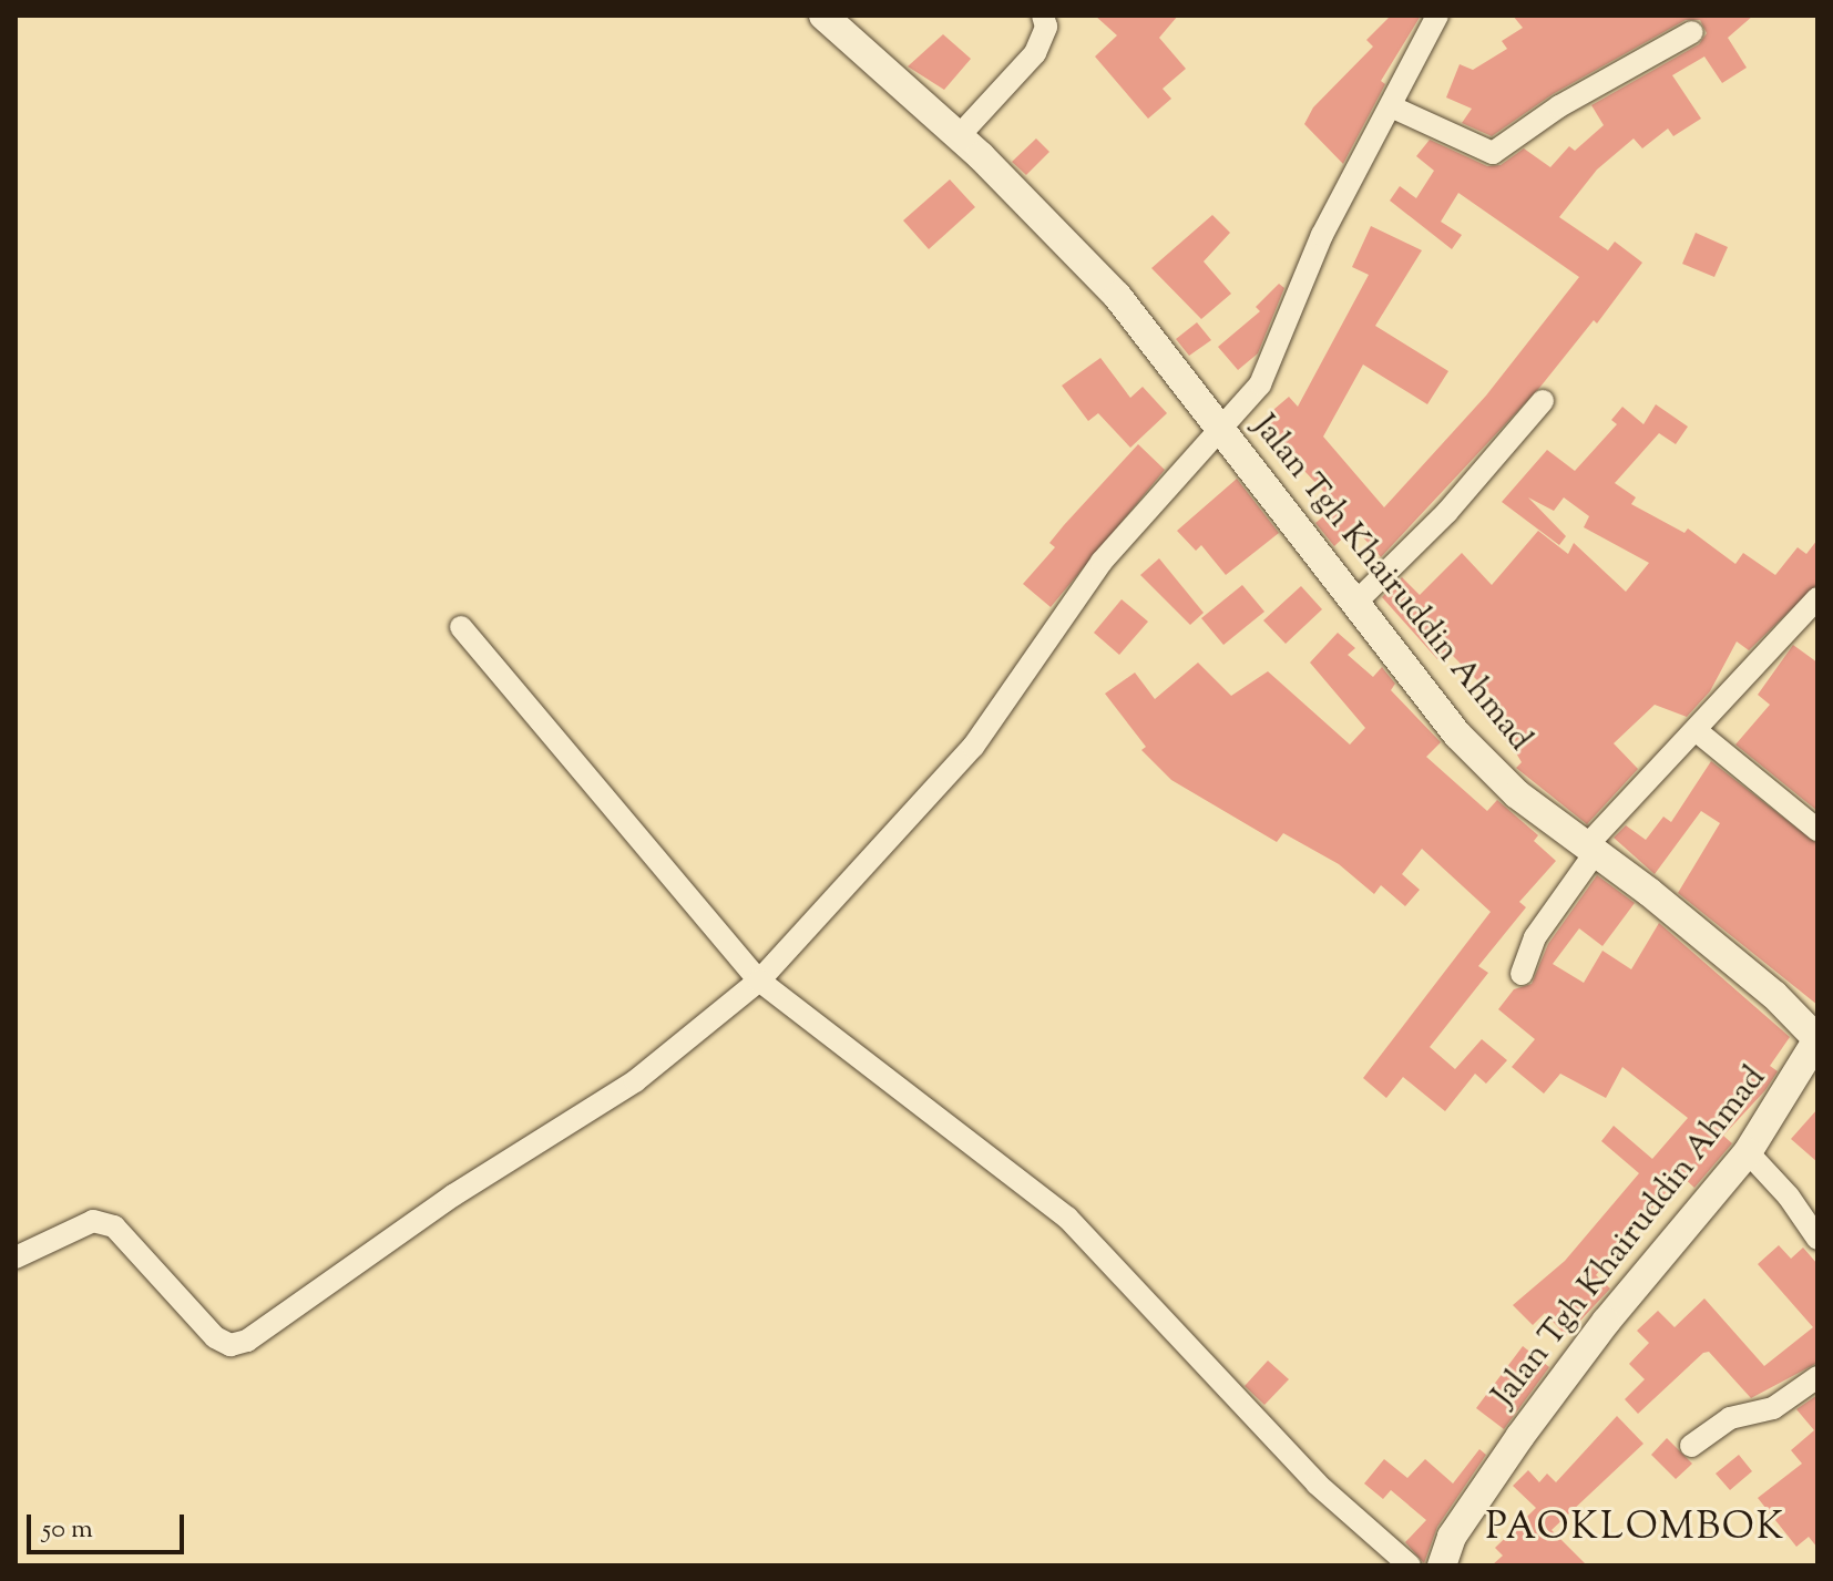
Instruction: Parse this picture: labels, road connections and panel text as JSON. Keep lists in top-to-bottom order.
{
  "streets": {
    "street": ["Jalan Tgh Khairuddin Ahmad"]
  },
  "districts": ["PAOKLOMBOK"],
  "scale_bar": "50 m"
}
